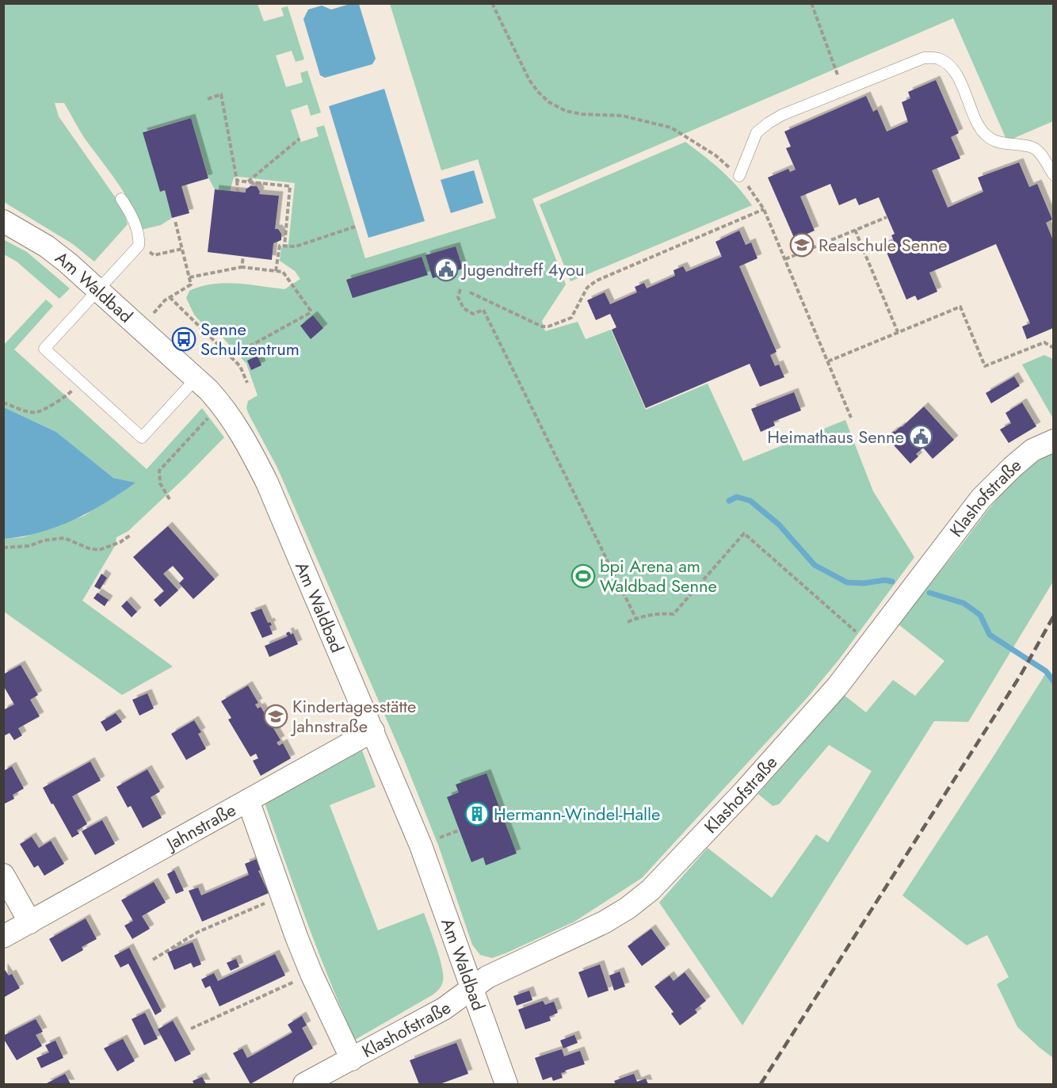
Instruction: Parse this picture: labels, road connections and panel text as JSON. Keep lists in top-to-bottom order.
{
  "streets": {
    "street": ["Am Waldbad", "Klashofstraße", "Jahnstraße"]
  },
  "crossings": [
    ["Am Waldbad", "Klashofstraße"],
    ["Am Waldbad", "Jahnstraße"],
    ["Klashofstraße", "Jahnstraße"]
  ],
  "places": {
    "school or university": ["Realschule Senne", "Kindertagesstätte Jahnstraße"],
    "public building": ["Jugendtreff 4you", "Heimathaus Senne"],
    "bus stop": ["Senne Schulzentrum"],
    "sports": ["bpi Arena am Waldbad Senne"],
    "building": ["Hermann-Windel-Halle"]
  }
}
